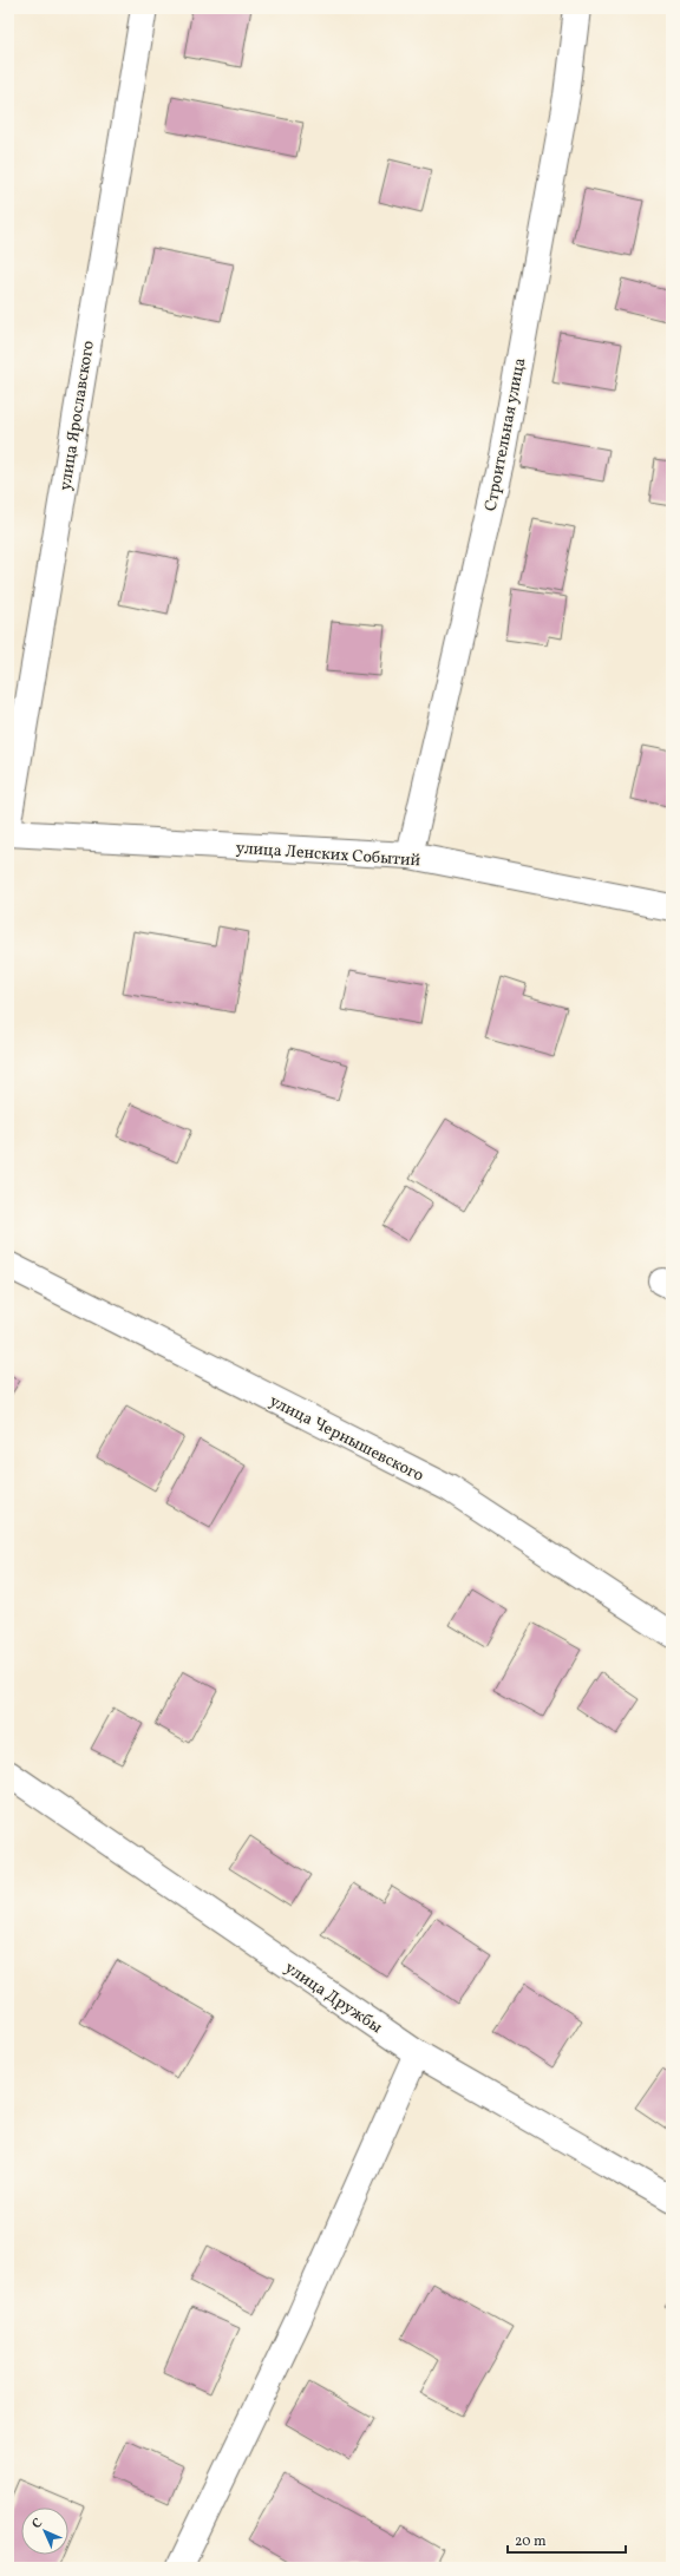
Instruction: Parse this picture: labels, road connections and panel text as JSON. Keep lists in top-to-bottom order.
{
  "streets": {
    "street": [
      "улица Ярославского",
      "Строительная улица",
      "улица Ленских Событий",
      "улица Чернышевского",
      "улица Дружбы"
    ]
  },
  "crossings": [
    ["Строительная улица", "улица Ленских Событий"]
  ],
  "scale_bar": "20 m",
  "north": "top left"
}
